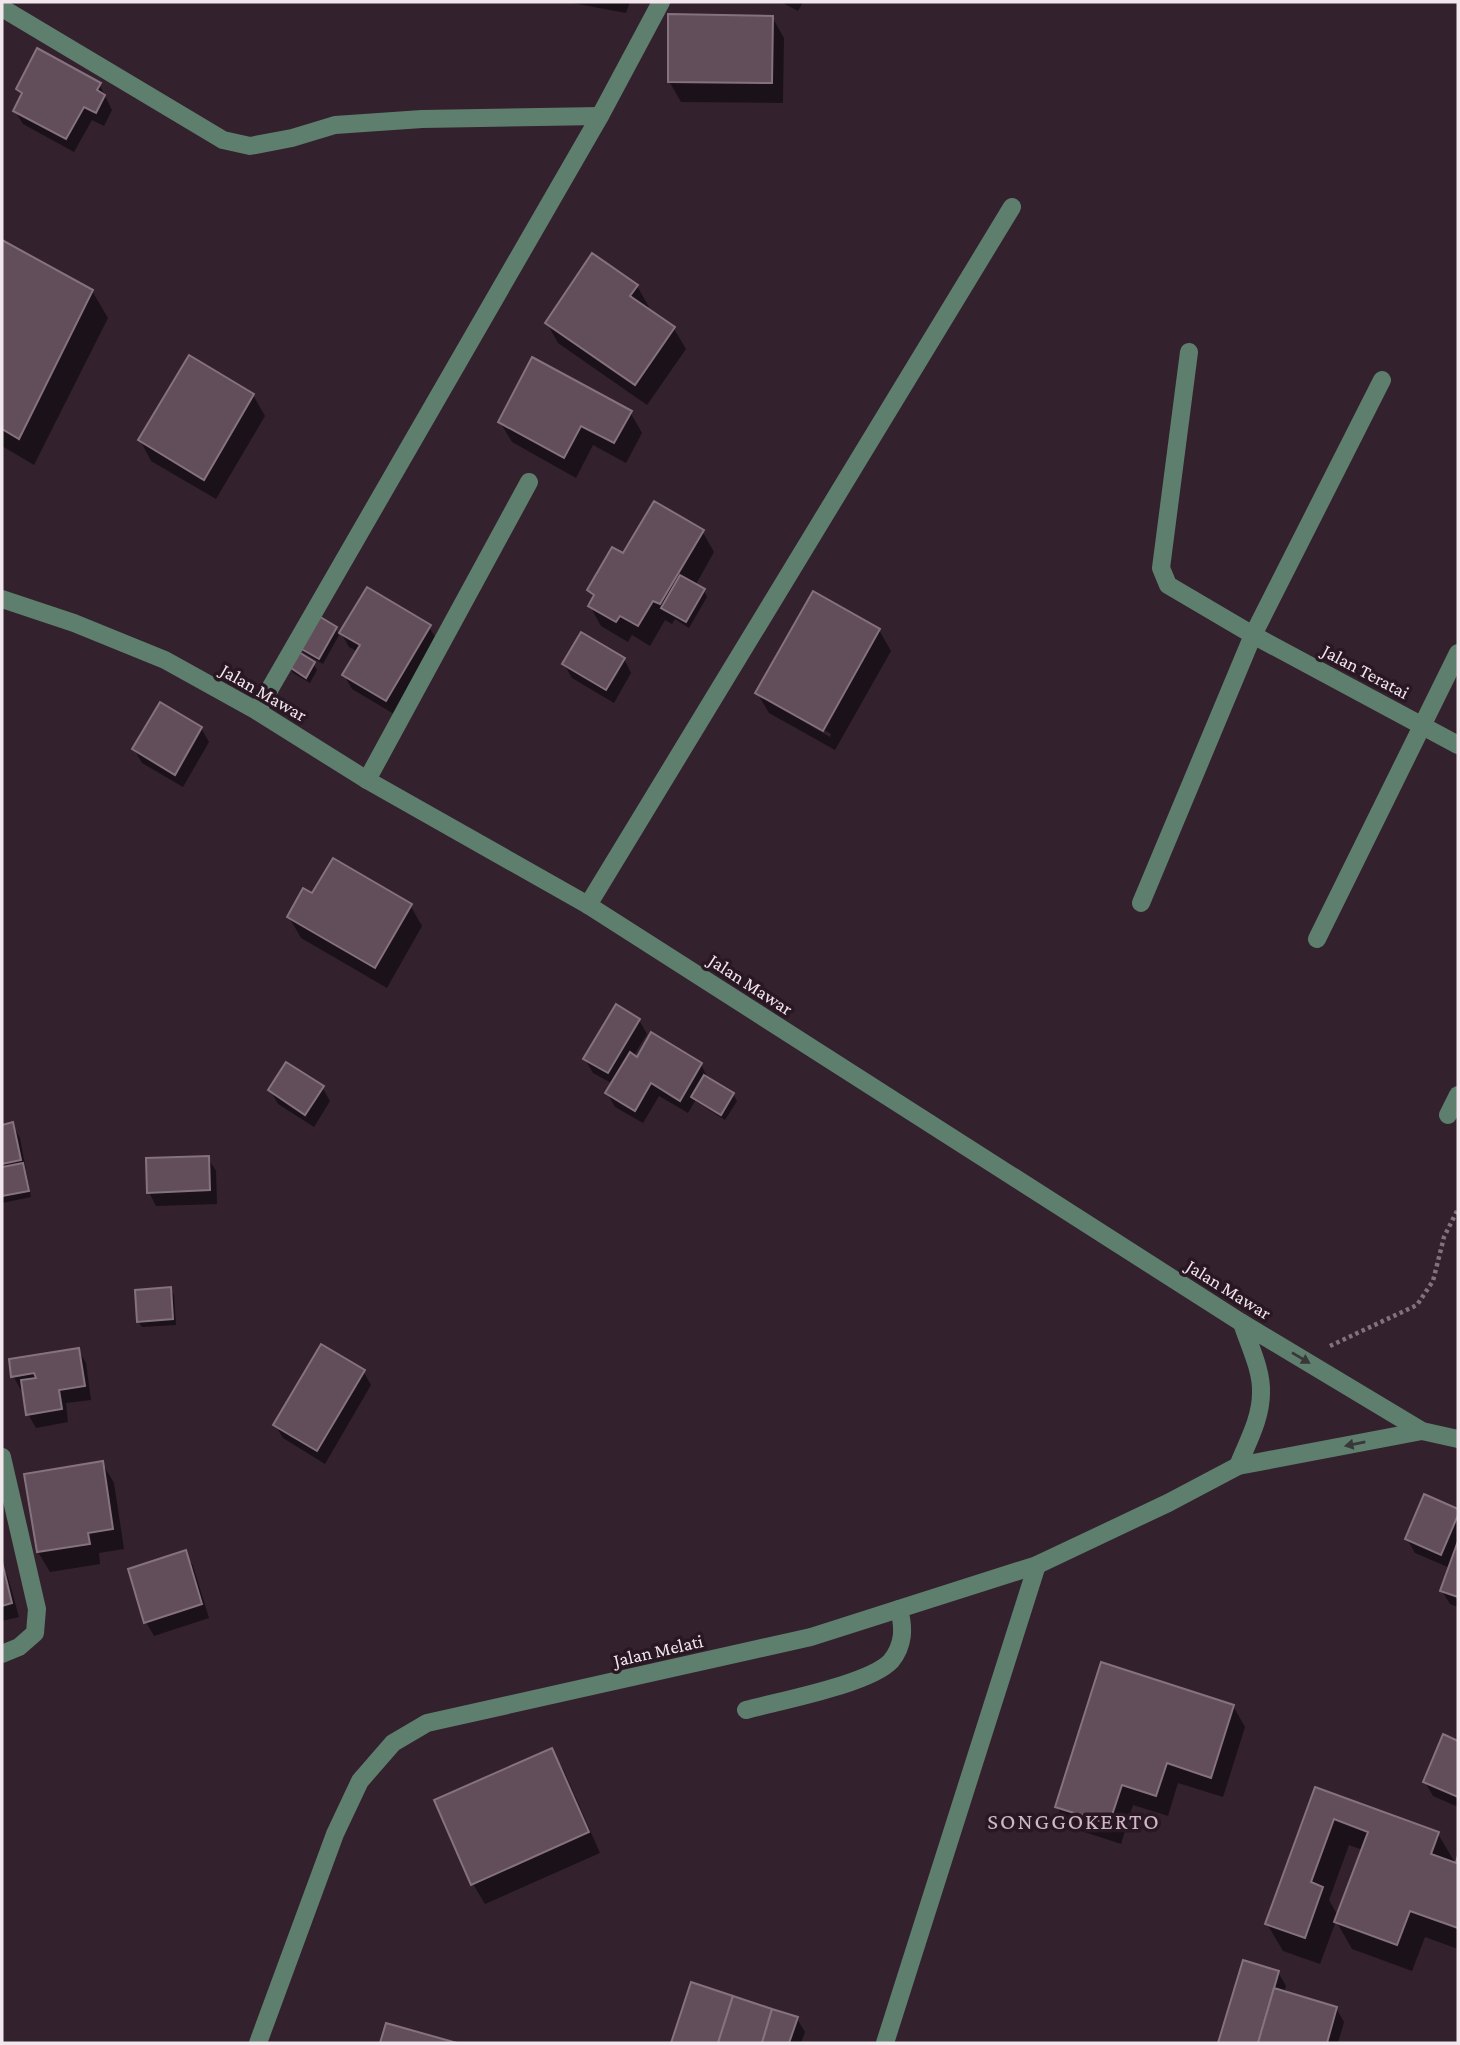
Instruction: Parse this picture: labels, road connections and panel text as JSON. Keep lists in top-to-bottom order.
{
  "streets": {
    "street": ["Jalan Teratai", "Jalan Mawar", "Jalan Melati"]
  },
  "crossings": [
    ["Jalan Mawar", "Jalan Melati"]
  ],
  "districts": ["SONGGOKERTO"]
}
